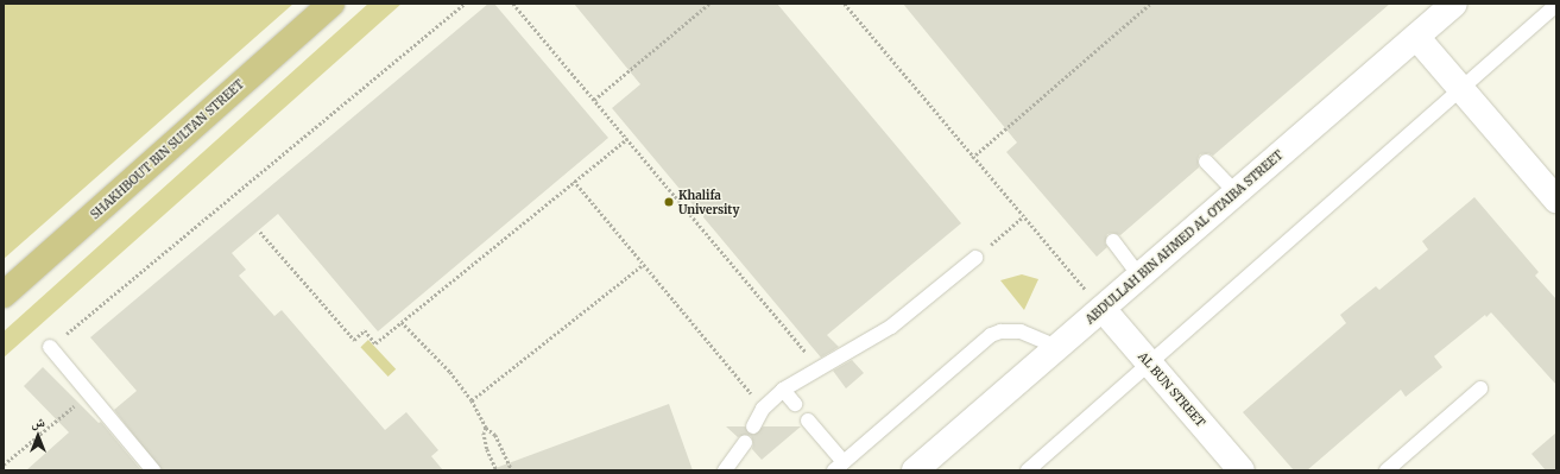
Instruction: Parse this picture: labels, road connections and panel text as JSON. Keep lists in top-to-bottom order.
{
  "streets": {
    "main road": ["SHAKHBOUT BIN SULTAN STREET"],
    "street": ["ABDULLAH BIN AHMED AL OTAIBA STREET", "AL BUN STREET"]
  },
  "crossings": [
    ["ABDULLAH BIN AHMED AL OTAIBA STREET", "AL BUN STREET"]
  ],
  "places": ["Khalifa University"],
  "north": "top"
}
